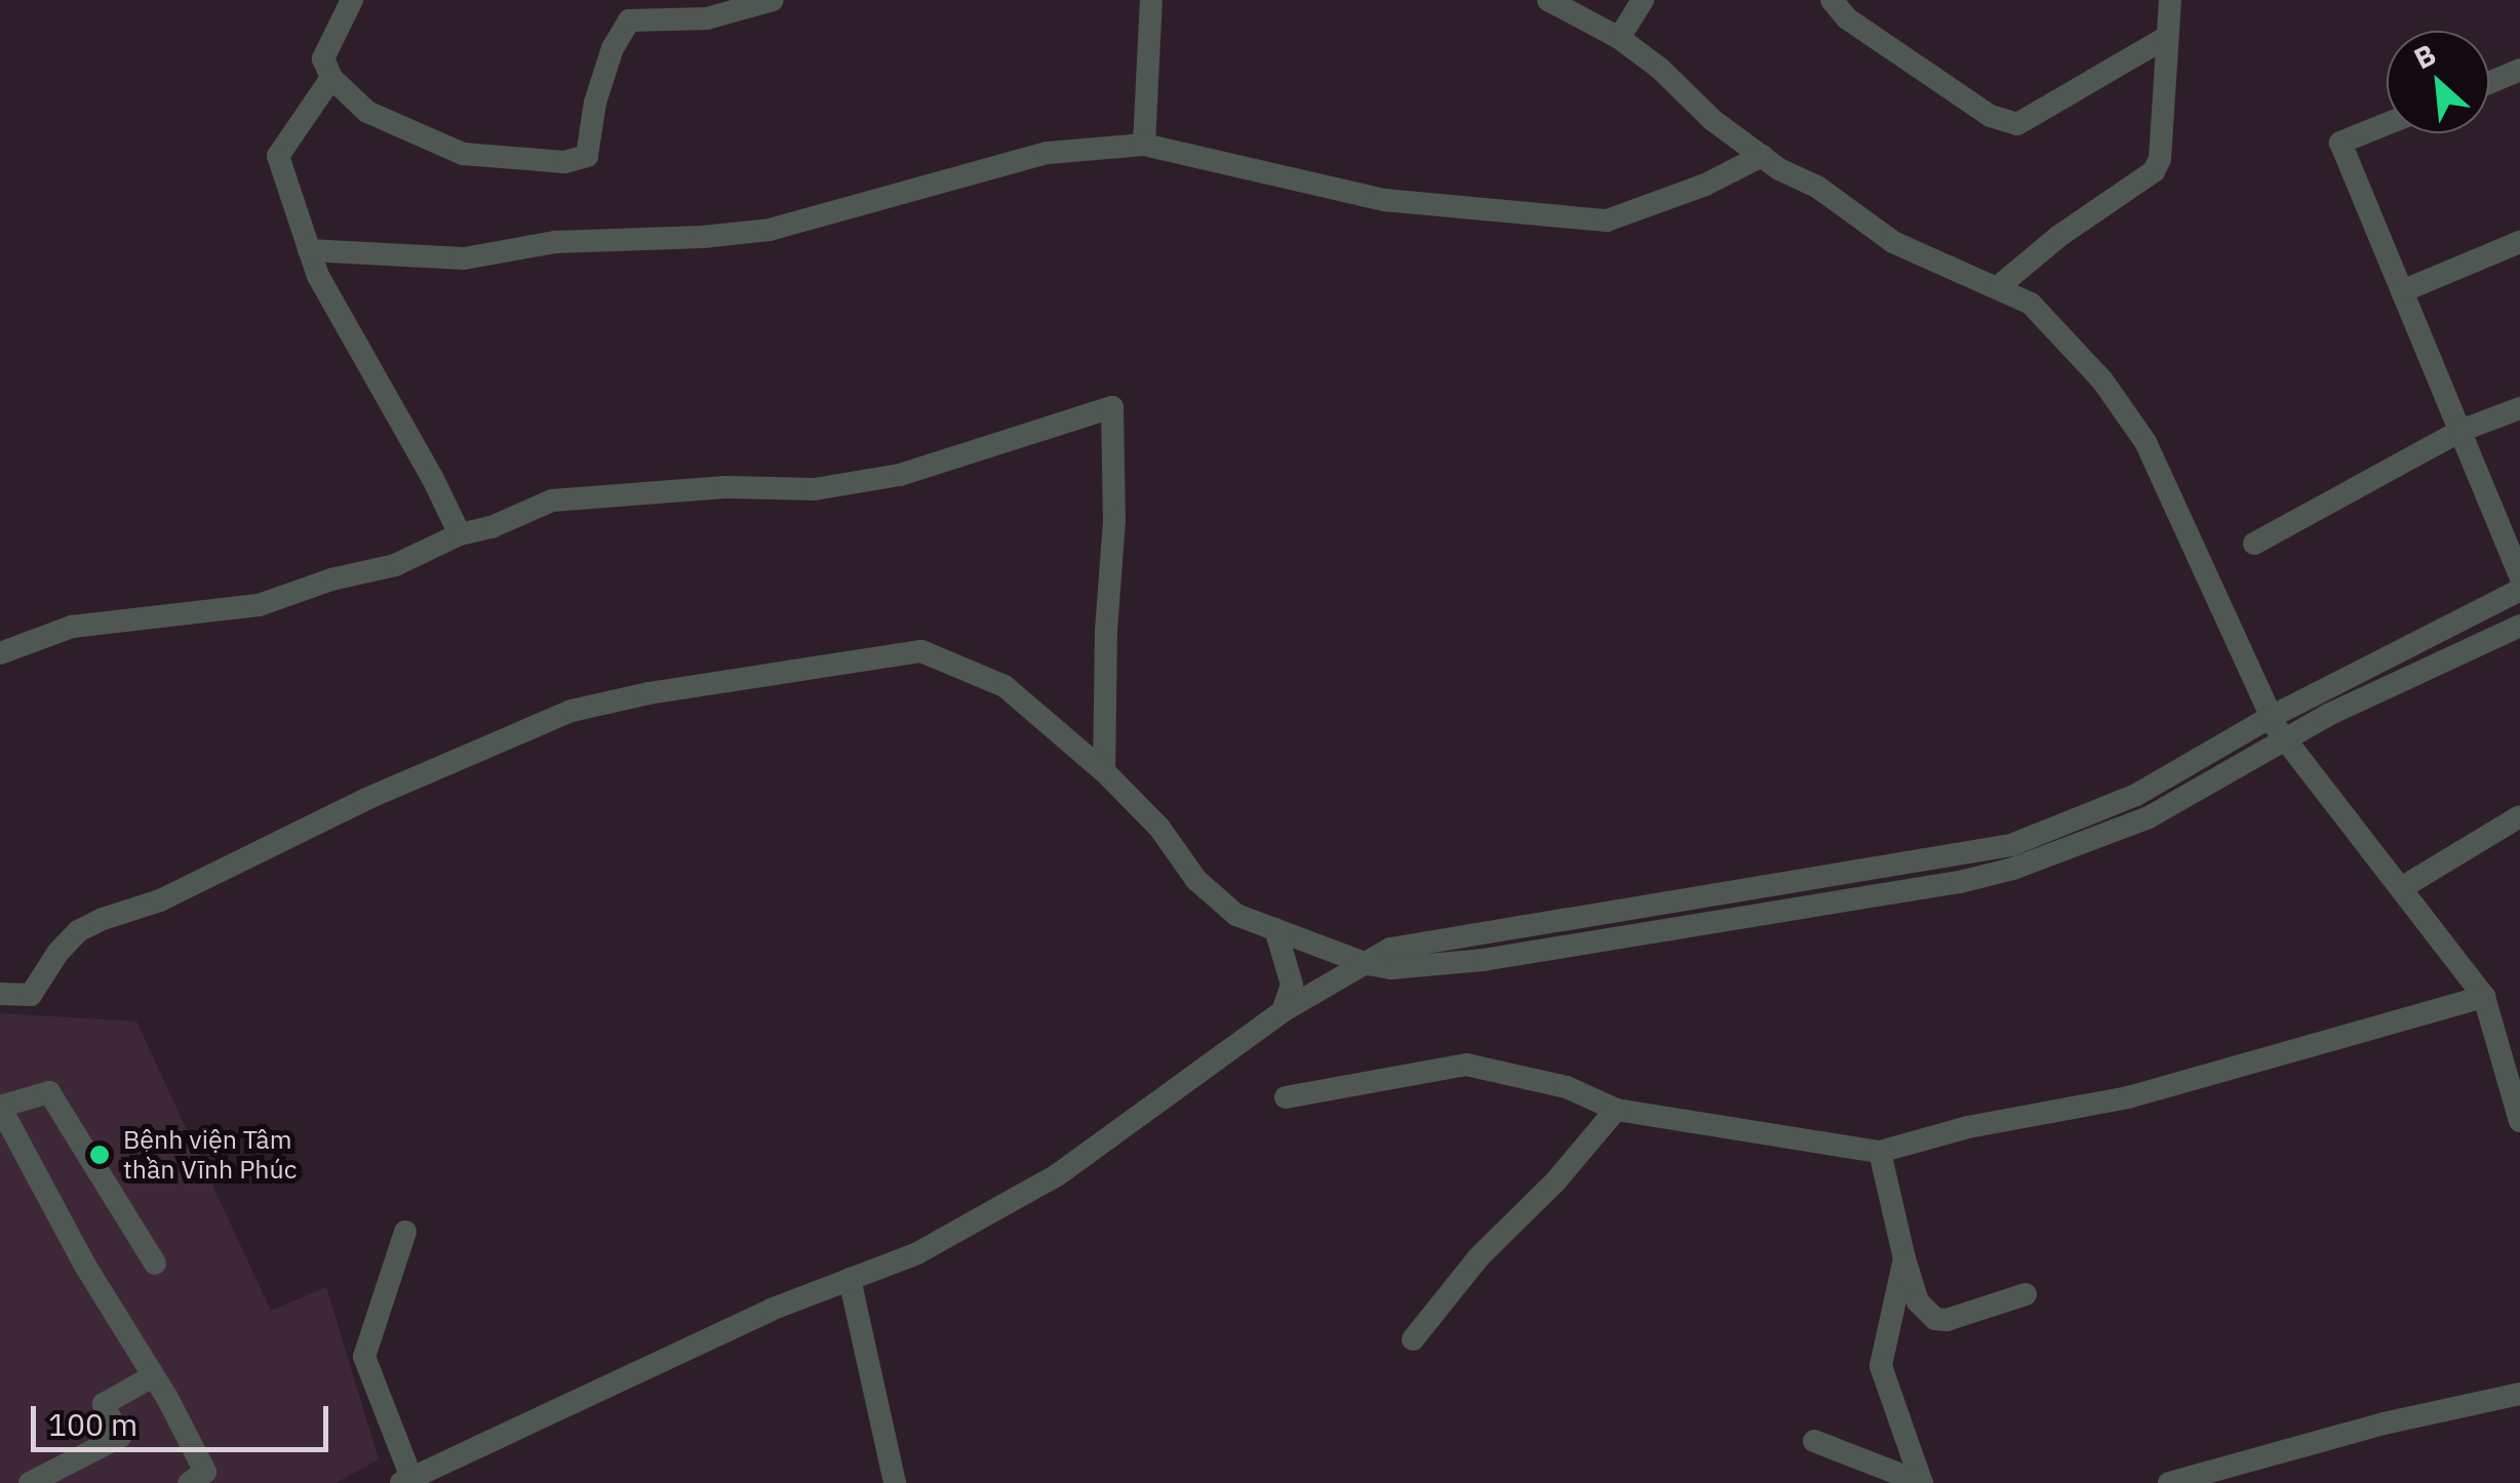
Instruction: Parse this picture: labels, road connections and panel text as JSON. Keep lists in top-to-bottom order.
{
  "places": ["Bệnh viện Tâm thần Vĩnh Phúc"],
  "scale_bar": "100 m",
  "north": "top left"
}
